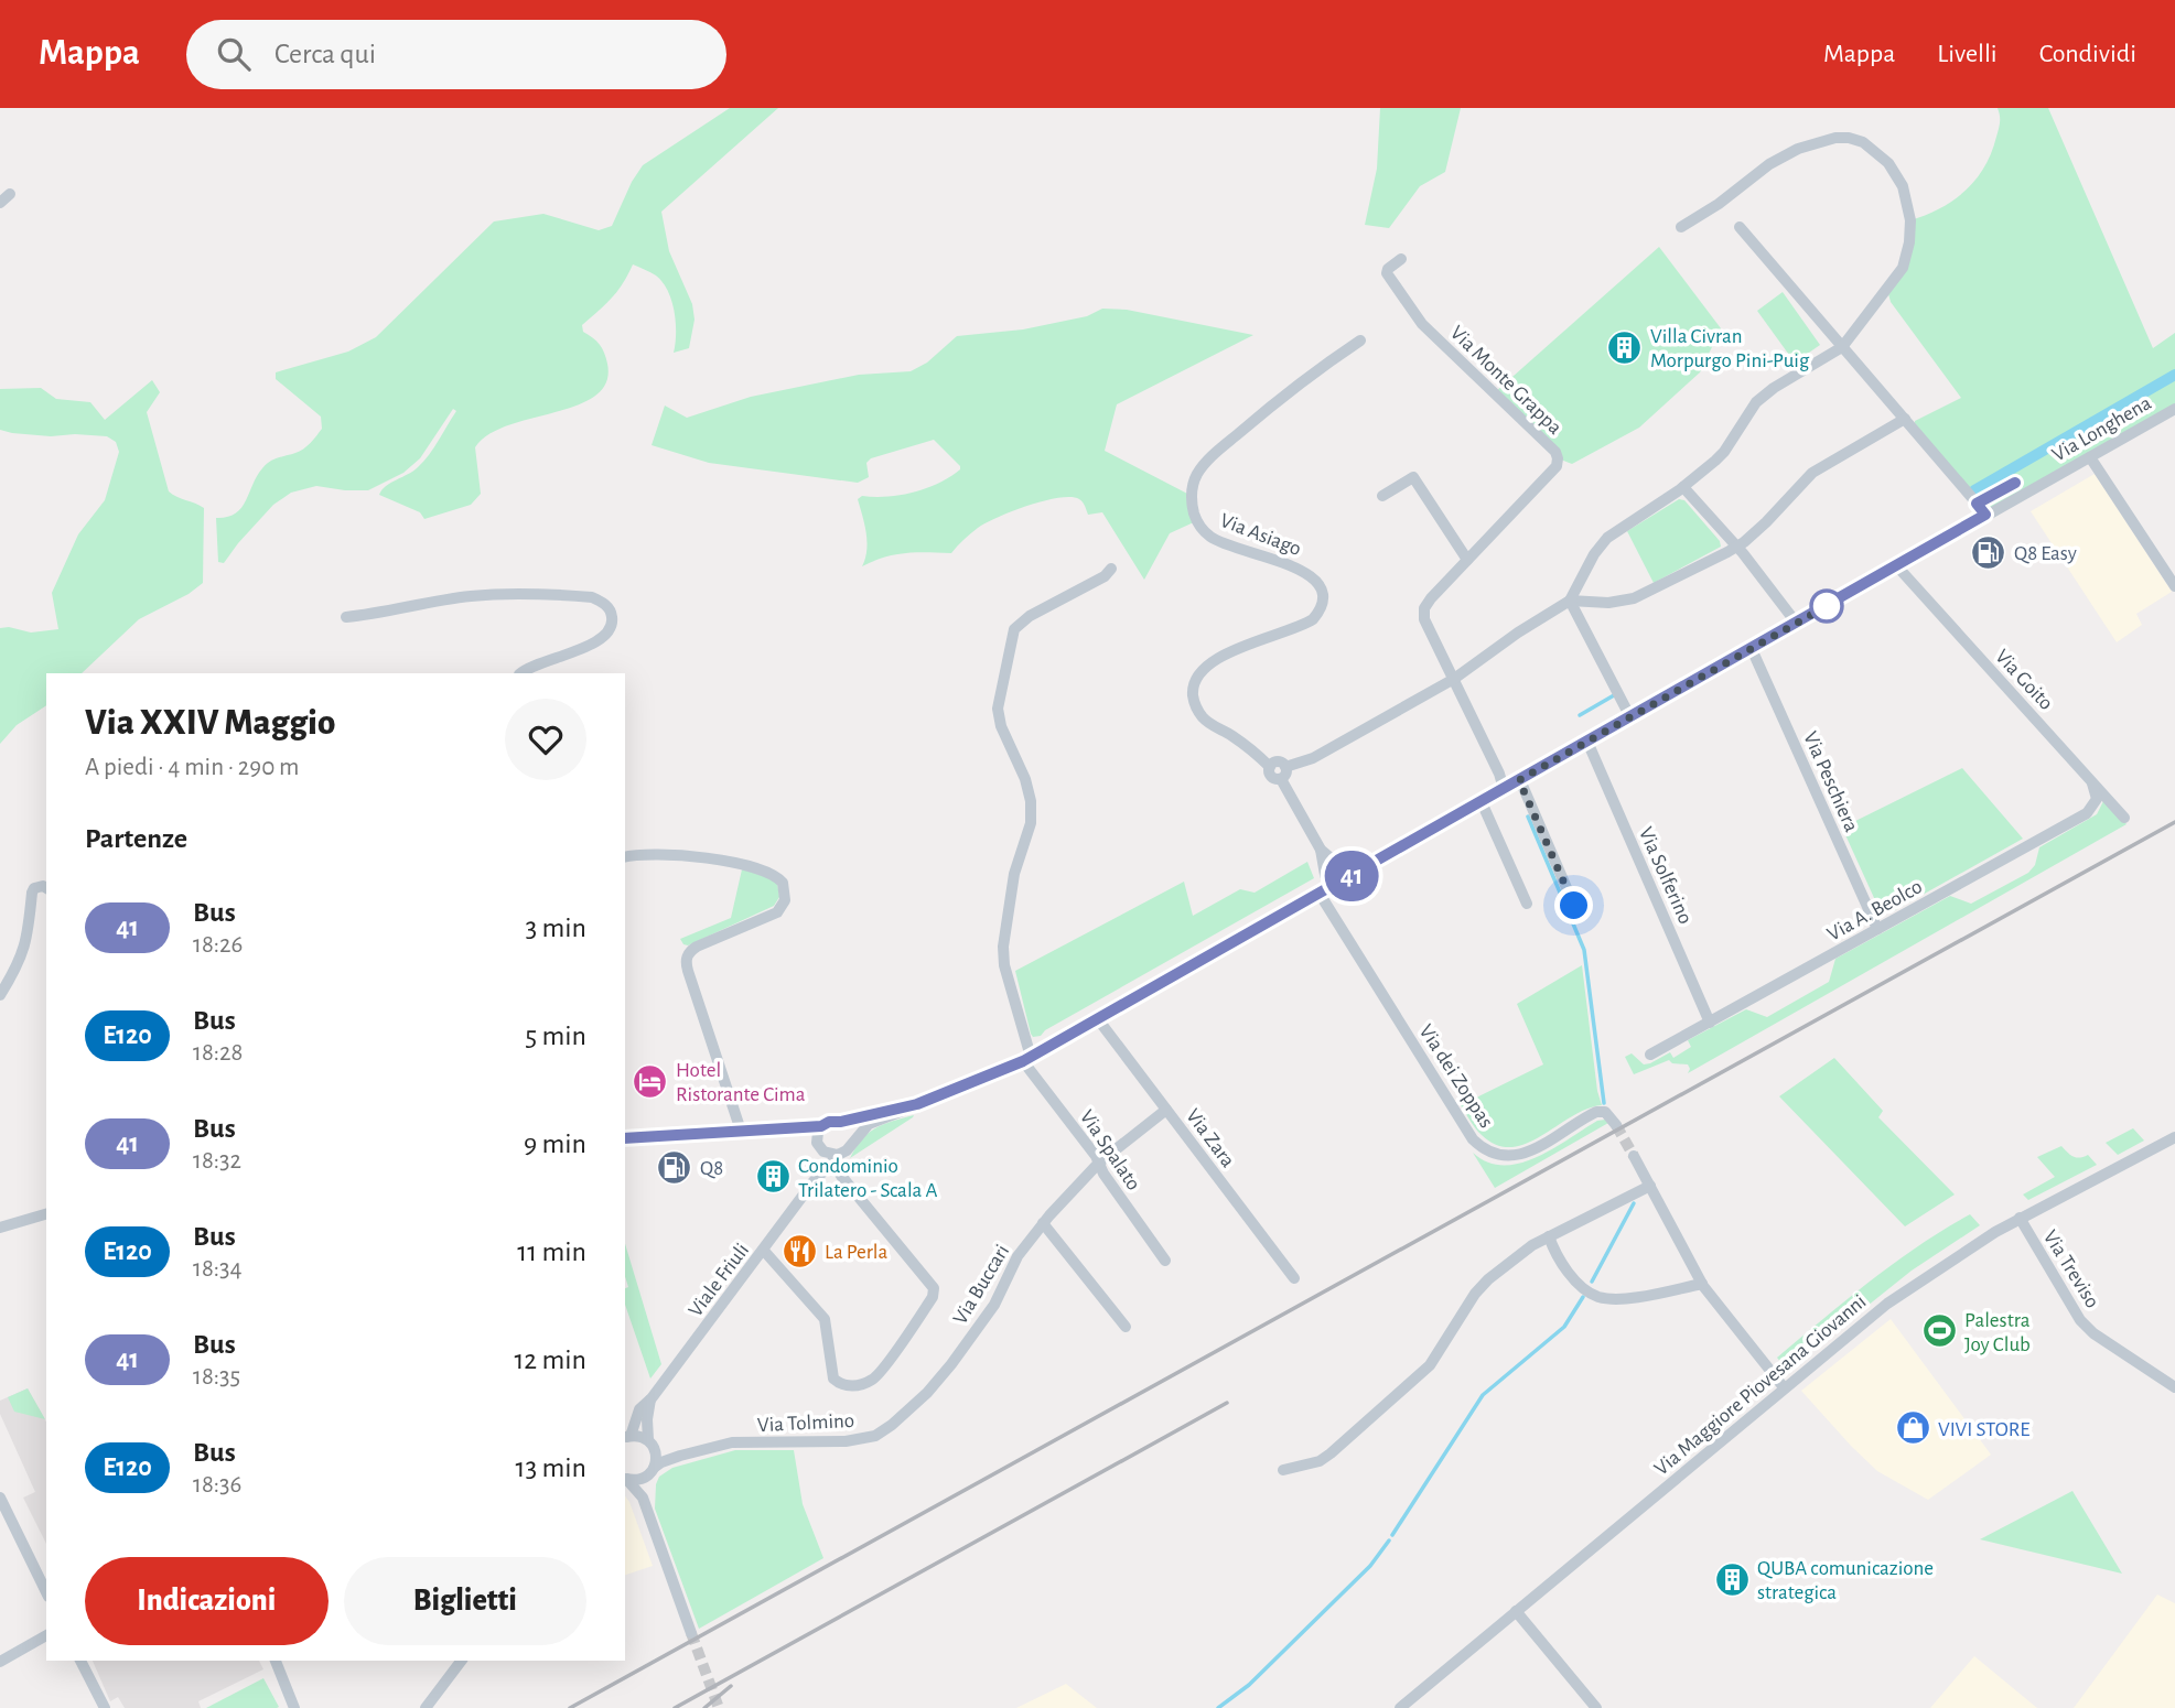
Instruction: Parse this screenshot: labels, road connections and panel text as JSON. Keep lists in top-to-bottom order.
{
  "streets": {
    "street": [
      "Via Monte Grappa",
      "Via Longhena",
      "Via Asiago",
      "Via Goito",
      "Via Peschiera",
      "Via Solferino",
      "Via A. Beolco",
      "Via dei Zoppas",
      "Via Zara",
      "Via Spalato",
      "Via Treviso",
      "Viale Friuli",
      "Via Buccari",
      "Via Maggiore Piovesana Giovanni",
      "Via Tolmino"
    ]
  },
  "crossings": [
    ["Via Monte Grappa", "Via Longhena"],
    ["Via Longhena", "Via Goito"],
    ["Via Longhena", "Via Peschiera"],
    ["Via Longhena", "Via Solferino"],
    ["Via Longhena", "Via dei Zoppas"],
    ["Via Longhena", "Via Zara"],
    ["Via Longhena", "Via Spalato"],
    ["Via Longhena", "Viale Friuli"],
    ["Via Goito", "Via A. Beolco"],
    ["Via Peschiera", "Via A. Beolco"],
    ["Via Solferino", "Via A. Beolco"],
    ["Via Zara", "Via Buccari"],
    ["Via Spalato", "Via Buccari"],
    ["Via Treviso", "Via Maggiore Piovesana Giovanni"],
    ["Viale Friuli", "Via Tolmino"],
    ["Via Buccari", "Via Tolmino"]
  ],
  "places": {
    "building": ["Villa Civran Morpurgo Pini-Puig", "Condominio Trilatero - Scala A", "QUBA comunicazione strategica"],
    "fuel station": ["Q8 Easy", "Q8"],
    "hotel": ["Hotel Ristorante Cima"],
    "restaurant": ["La Perla"],
    "sports": ["Palestra Joy Club"],
    "shop": ["VIVI STORE"]
  },
  "lines": ["bus line 41"],
  "page": {
    "header": "Mappa",
    "search": "Cerca qui",
    "nav": ["Mappa", "Livelli", "Condividi"],
    "on_map": "41",
    "heading": [
      ["Via XXIV Maggio", "A piedi · 4 min · 290 m"],
      "Partenze"
    ],
    "list": [
      {
        "mark": "41",
        "name": "Bus",
        "note": "18:26",
        "value": "3 min"
      },
      {
        "mark": "E120",
        "name": "Bus",
        "note": "18:28",
        "value": "5 min"
      },
      {
        "mark": "41",
        "name": "Bus",
        "note": "18:32",
        "value": "9 min"
      },
      {
        "mark": "E120",
        "name": "Bus",
        "note": "18:34",
        "value": "11 min"
      },
      {
        "mark": "41",
        "name": "Bus",
        "note": "18:35",
        "value": "12 min"
      },
      {
        "mark": "E120",
        "name": "Bus",
        "note": "18:36",
        "value": "13 min"
      }
    ],
    "buttons": ["Indicazioni", "Biglietti"]
  }
}
